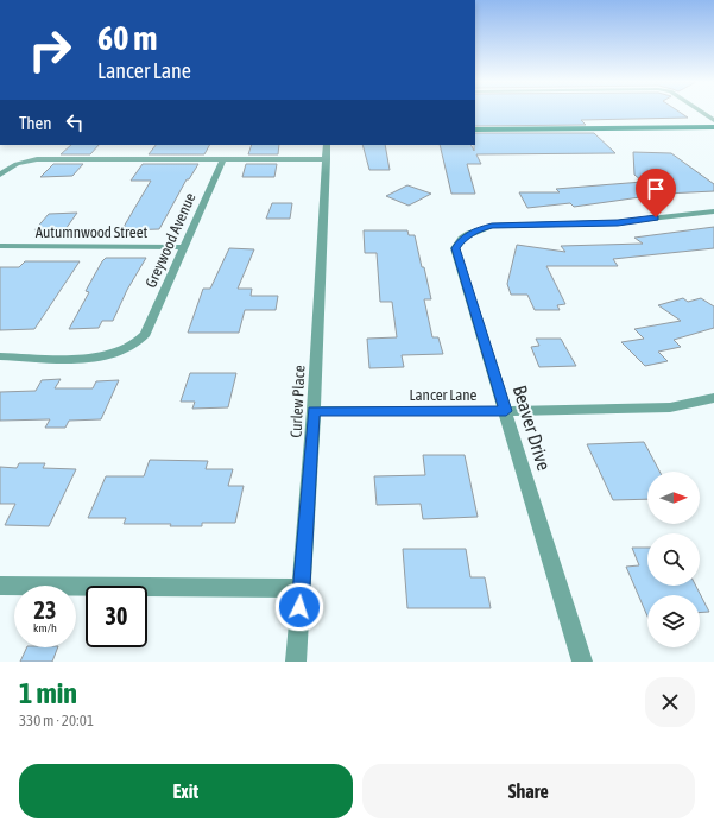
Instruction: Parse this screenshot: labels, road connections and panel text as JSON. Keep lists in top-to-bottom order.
{
  "streets": {
    "street": [
      "Autumnwood Street",
      "Greywood Avenue",
      "Lancer Lane",
      "Curlew Place",
      "Beaver Drive"
    ]
  },
  "crossings": [
    ["Autumnwood Street", "Greywood Avenue"],
    ["Lancer Lane", "Curlew Place"],
    ["Lancer Lane", "Beaver Drive"]
  ],
  "north": "right",
  "page": {
    "turn": ["60 m", "Lancer Lane"],
    "then": "Then",
    "speed": "23 km/h",
    "limit": "30",
    "heading": ["1 min", "330 m · 20:01"],
    "buttons": ["Exit", "Share"]
  }
}
